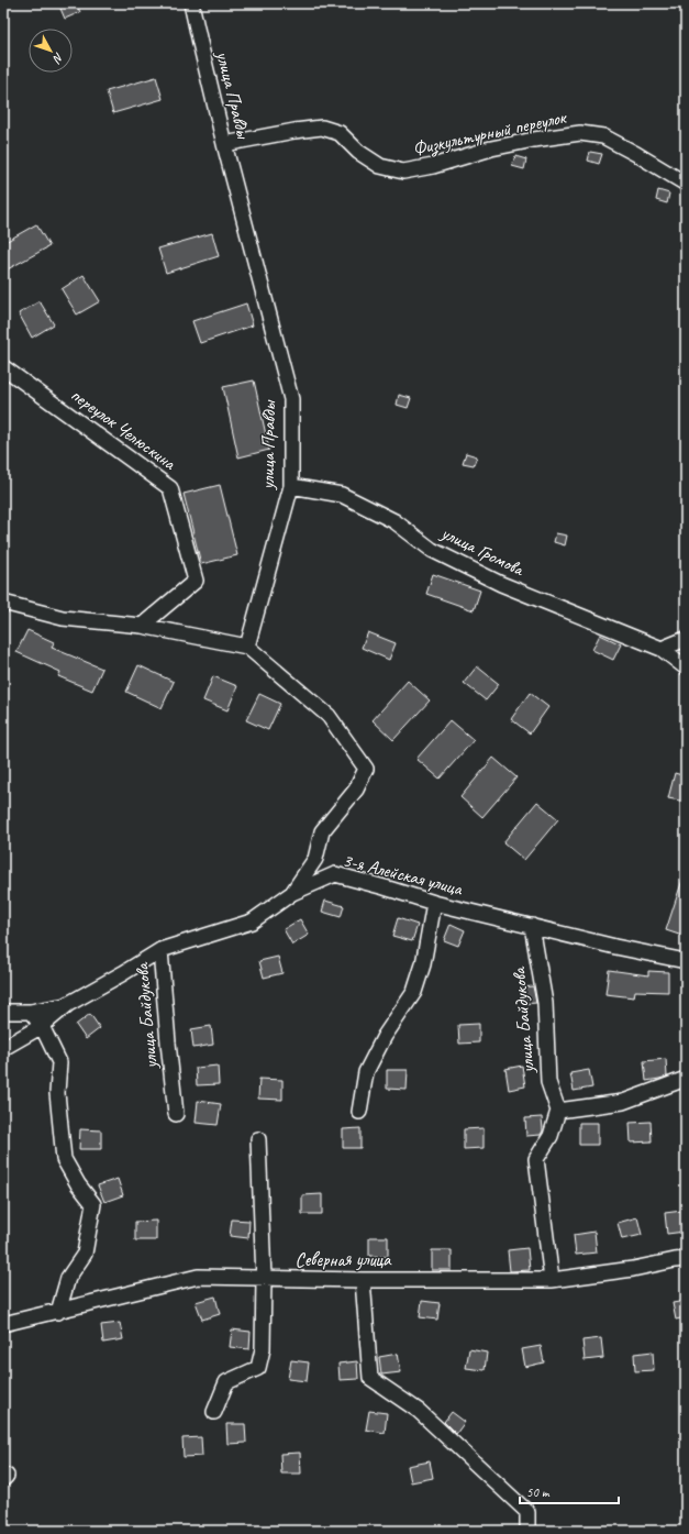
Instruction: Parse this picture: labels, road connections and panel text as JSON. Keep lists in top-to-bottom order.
{
  "streets": {
    "street": [
      "улица Правды",
      "Физкультурный переулок",
      "переулок Челюскина",
      "улица Громова",
      "3-я Алейская улица",
      "улица Байдукова",
      "Северная улица"
    ]
  },
  "crossings": [
    ["улица Правды", "Физкультурный переулок"],
    ["улица Правды", "улица Громова"],
    ["улица Правды", "3-я Алейская улица"],
    ["3-я Алейская улица", "улица Байдукова"]
  ],
  "scale_bar": "50 m",
  "north": "bottom right"
}
